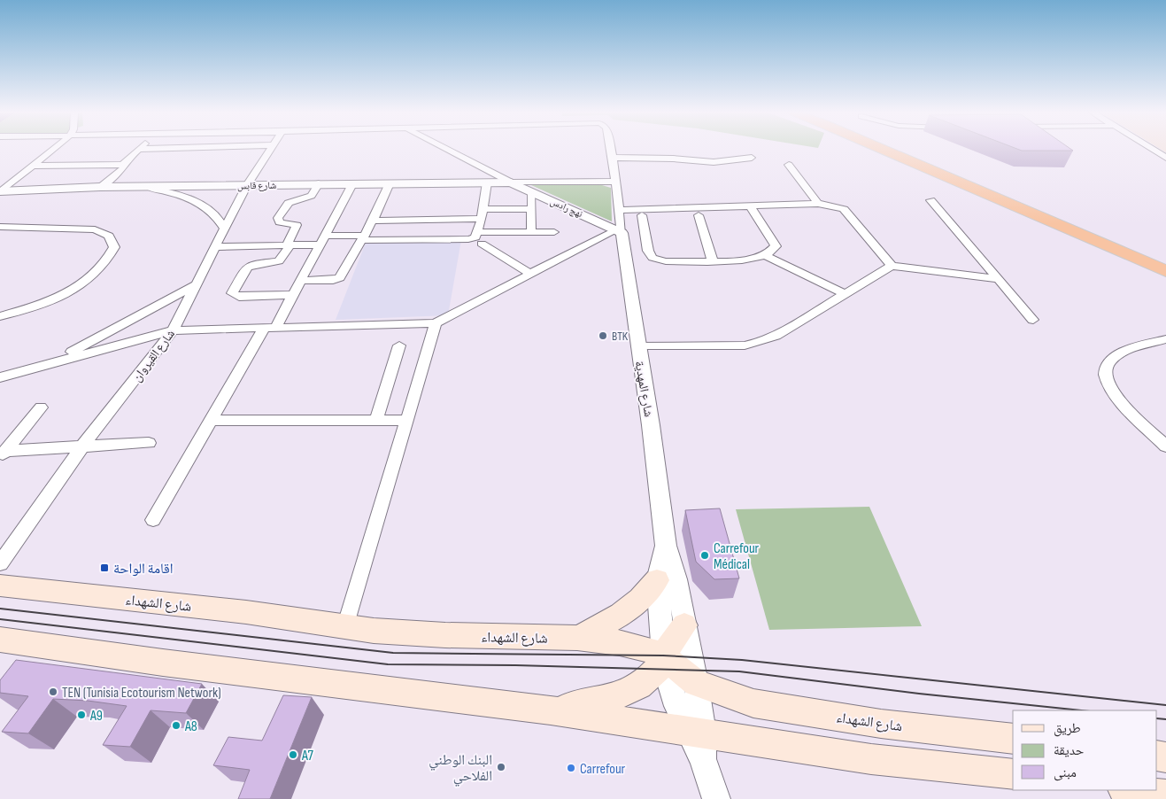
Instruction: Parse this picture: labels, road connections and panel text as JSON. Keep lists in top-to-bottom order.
{
  "streets": {
    "main road": ["شارع الشهداء"],
    "street": [
      "شارع قابس",
      "نهج رادس",
      "شارع القيروان",
      "شارع المهدية"
    ]
  },
  "crossings": [
    ["شارع قابس", "نهج رادس"],
    ["شارع قابس", "شارع القيروان"],
    ["نهج رادس", "شارع المهدية"],
    ["شارع المهدية", "شارع الشهداء"]
  ],
  "places": {
    "other": [
      "BTK",
      "Carrefour Médical",
      "TEN (Tunisia Ecotourism Network)",
      "A9",
      "A8",
      "A7",
      "البنك الوطني الفلاحي",
      "Carrefour"
    ],
    "transit": ["اقامة الواحة"]
  },
  "legend": ["طريق", "حديقة", "مبنى"]
}
